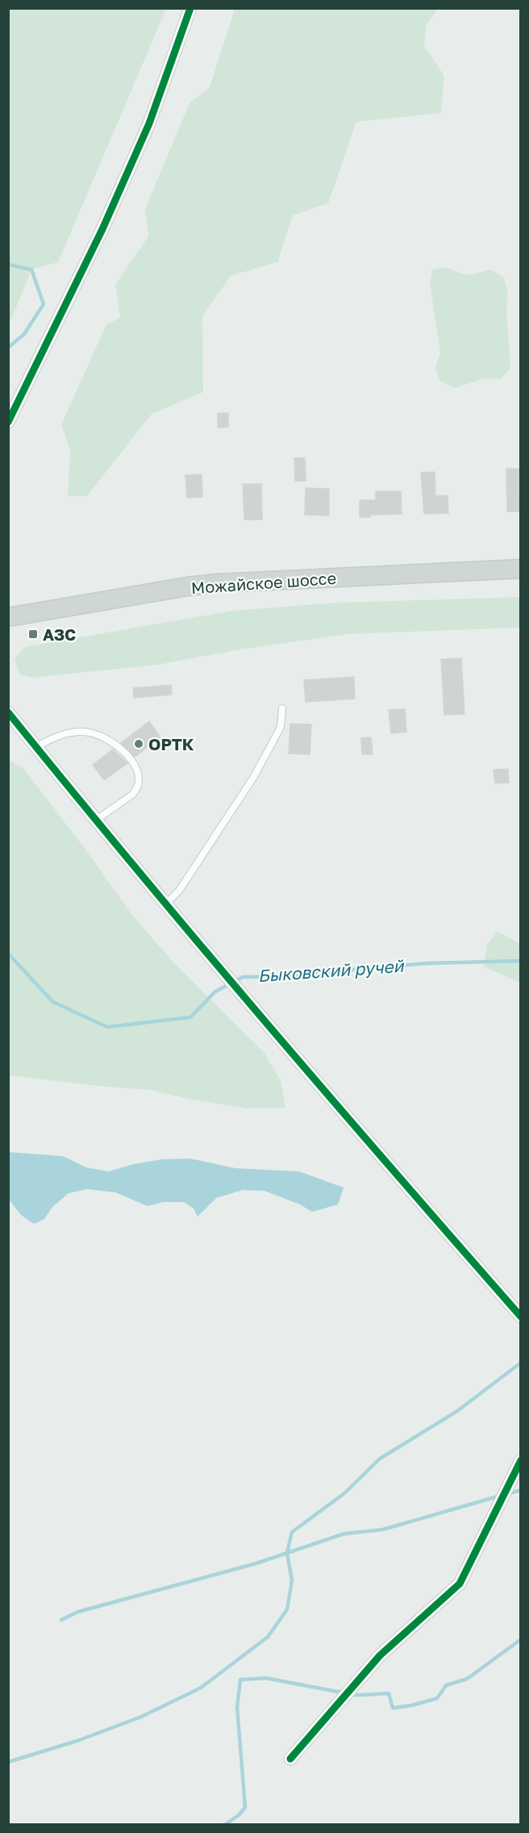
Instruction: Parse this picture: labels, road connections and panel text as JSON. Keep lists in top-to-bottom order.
{
  "streets": {
    "main road": ["Можайское шоссе"]
  },
  "water": ["Быковский ручей"],
  "places": {
    "transit": ["АЗС"],
    "other": ["ОРТК"]
  }
}
